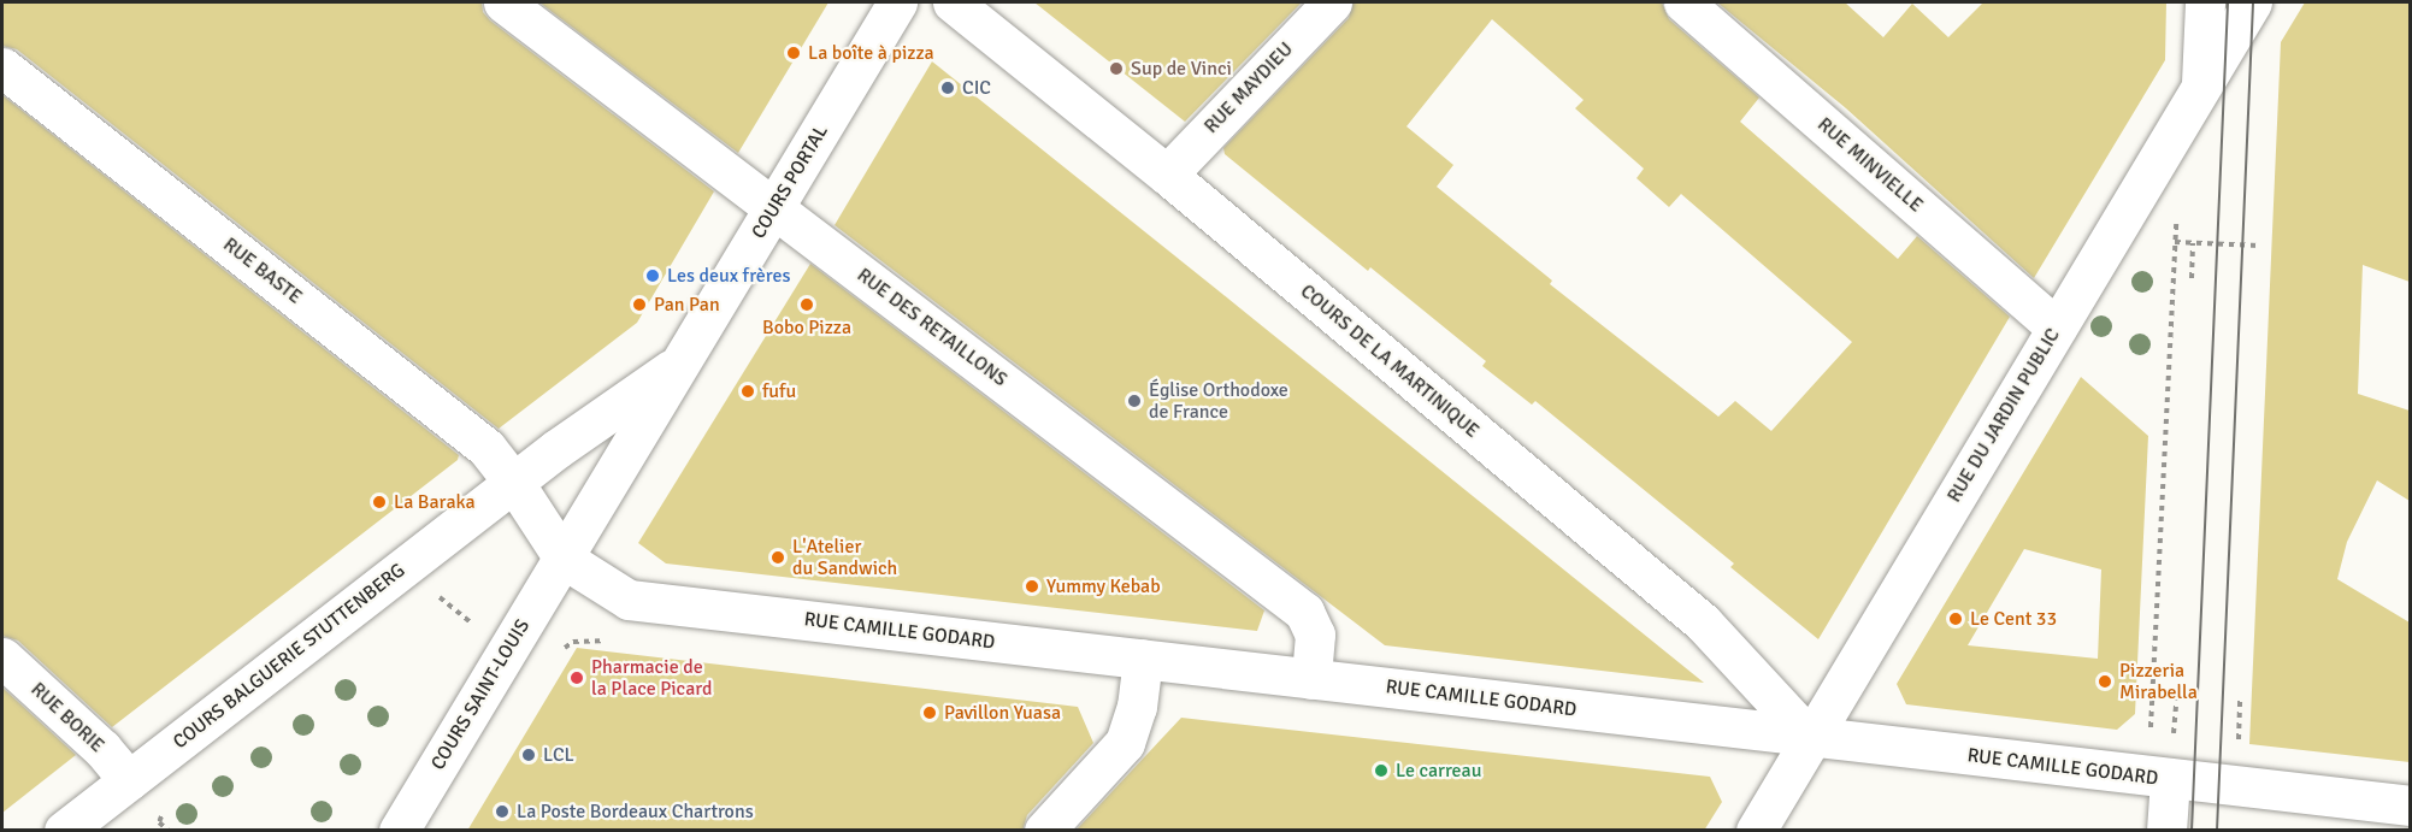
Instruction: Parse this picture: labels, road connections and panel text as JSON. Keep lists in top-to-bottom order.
{
  "streets": {
    "street": [
      "RUE MAYDIEU",
      "RUE MINVIELLE",
      "COURS PORTAL",
      "RUE BASTE",
      "RUE DES RETAILLONS",
      "COURS DE LA MARTINIQUE",
      "RUE DU JARDIN PUBLIC",
      "RUE CAMILLE GODARD",
      "COURS BALGUERIE STUTTENBERG",
      "COURS SAINT-LOUIS",
      "RUE BORIE"
    ]
  },
  "crossings": [
    ["RUE MAYDIEU", "COURS DE LA MARTINIQUE"],
    ["RUE MINVIELLE", "RUE DU JARDIN PUBLIC"],
    ["COURS PORTAL", "RUE BASTE"],
    ["COURS PORTAL", "RUE DES RETAILLONS"],
    ["COURS PORTAL", "RUE CAMILLE GODARD"],
    ["COURS PORTAL", "COURS BALGUERIE STUTTENBERG"],
    ["COURS PORTAL", "COURS SAINT-LOUIS"],
    ["RUE BASTE", "RUE CAMILLE GODARD"],
    ["RUE BASTE", "COURS BALGUERIE STUTTENBERG"],
    ["RUE BASTE", "COURS SAINT-LOUIS"],
    ["RUE DES RETAILLONS", "RUE CAMILLE GODARD"],
    ["COURS DE LA MARTINIQUE", "RUE DU JARDIN PUBLIC"],
    ["COURS DE LA MARTINIQUE", "RUE CAMILLE GODARD"],
    ["RUE DU JARDIN PUBLIC", "RUE CAMILLE GODARD"],
    ["RUE CAMILLE GODARD", "COURS SAINT-LOUIS"],
    ["COURS BALGUERIE STUTTENBERG", "RUE BORIE"]
  ],
  "places": [
    "La boîte à pizza",
    "Sup de Vinci",
    "CIC",
    "Les deux frères",
    "Pan Pan",
    "Bobo Pizza",
    "fufu",
    "Église Orthodoxe de France",
    "La Baraka",
    "L'Atelier du Sandwich",
    "Yummy Kebab",
    "Le Cent 33",
    "Pharmacie de la Place Picard",
    "Pizzeria Mirabella",
    "Pavillon Yuasa",
    "LCL",
    "Le carreau",
    "La Poste Bordeaux Chartrons"
  ]
}
